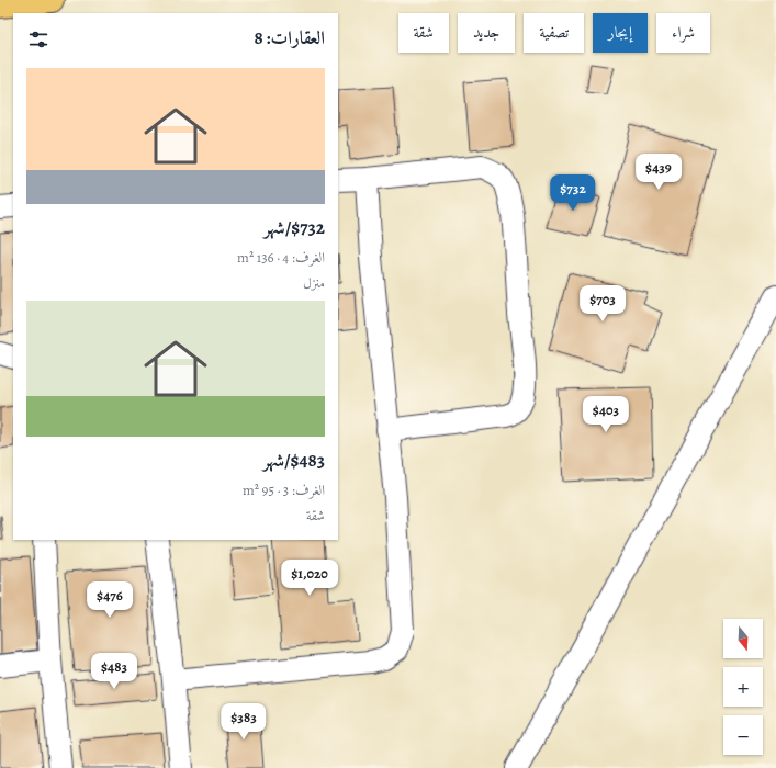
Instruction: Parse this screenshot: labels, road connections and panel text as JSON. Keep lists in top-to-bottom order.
{
  "north": "bottom",
  "page": {
    "chip": [
      "شراء",
      "إيجار",
      "تصفية",
      "جديد",
      "شقة"
    ],
    "heading": "العقارات: 8",
    "list": [
      {
        "name": "$732/شهر",
        "note": "الغرف: 4 · 136 m² · منزل"
      },
      {
        "name": "$483/شهر",
        "note": "الغرف: 3 · 95 m² · شقة"
      }
    ],
    "price": [
      "$439",
      "$732",
      "$703",
      "$403",
      "$1,020",
      "$476",
      "$483",
      "$383"
    ],
    "map_buttons": ["+", "−"]
  }
}
